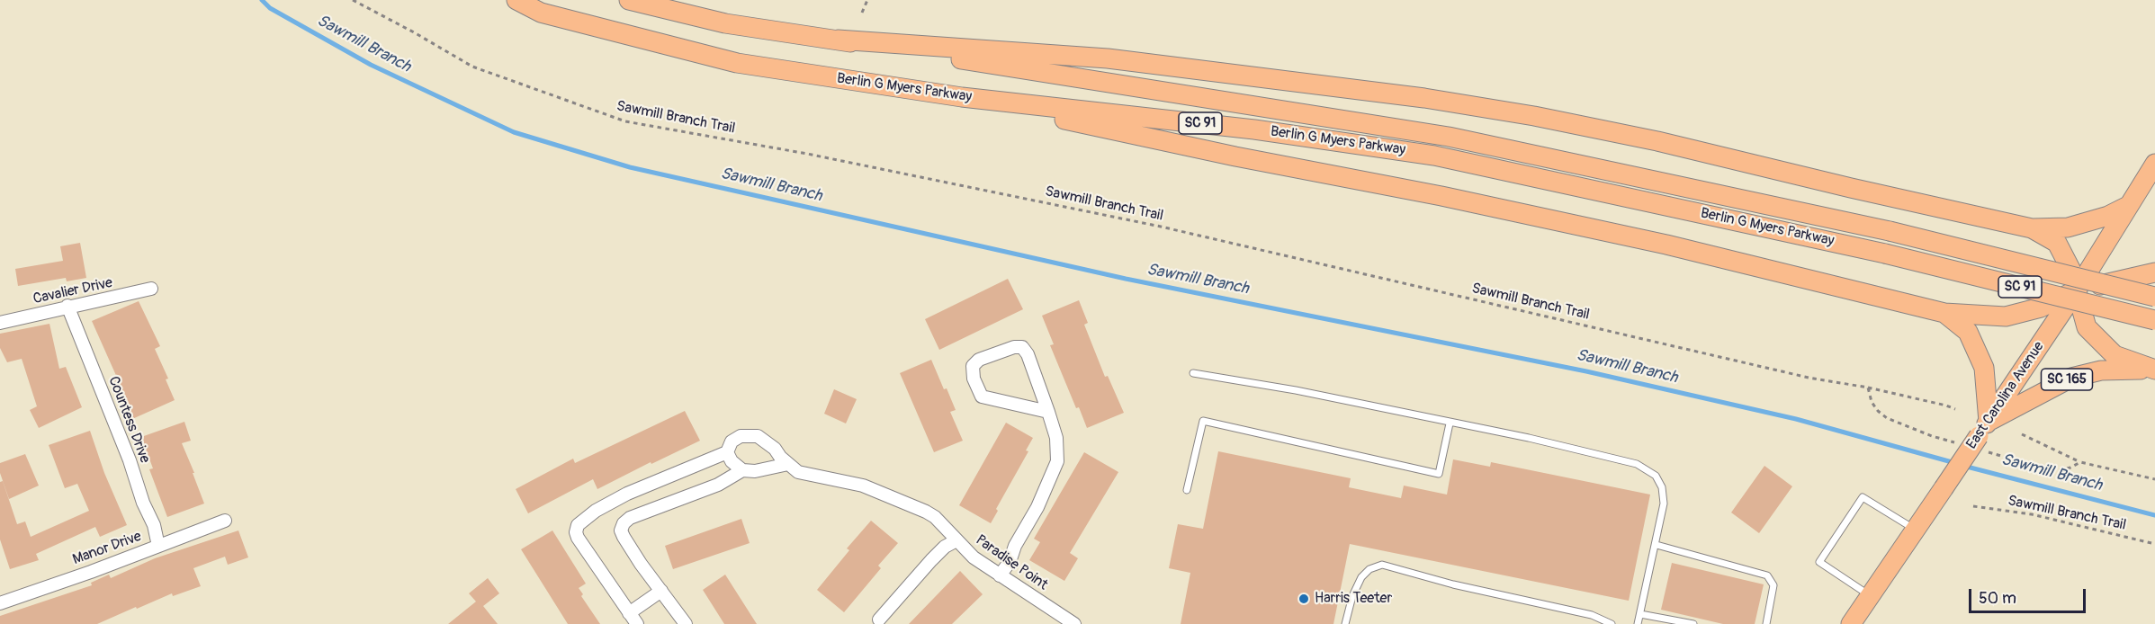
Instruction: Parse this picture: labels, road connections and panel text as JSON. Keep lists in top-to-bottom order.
{
  "streets": {
    "main road": [
      "Berlin G Myers Parkway",
      "SC 91",
      "SC 165",
      "East Carolina Avenue"
    ],
    "street": [
      "Cavalier Drive",
      "Countess Drive",
      "Manor Drive",
      "Paradise Point"
    ],
    "path": ["Sawmill Branch Trail"]
  },
  "crossings": [
    ["Cavalier Drive", "Countess Drive"],
    ["SC 165", "East Carolina Avenue"],
    ["Countess Drive", "Manor Drive"]
  ],
  "water": ["Sawmill Branch"],
  "places": ["Harris Teeter"],
  "scale_bar": "50 m"
}
